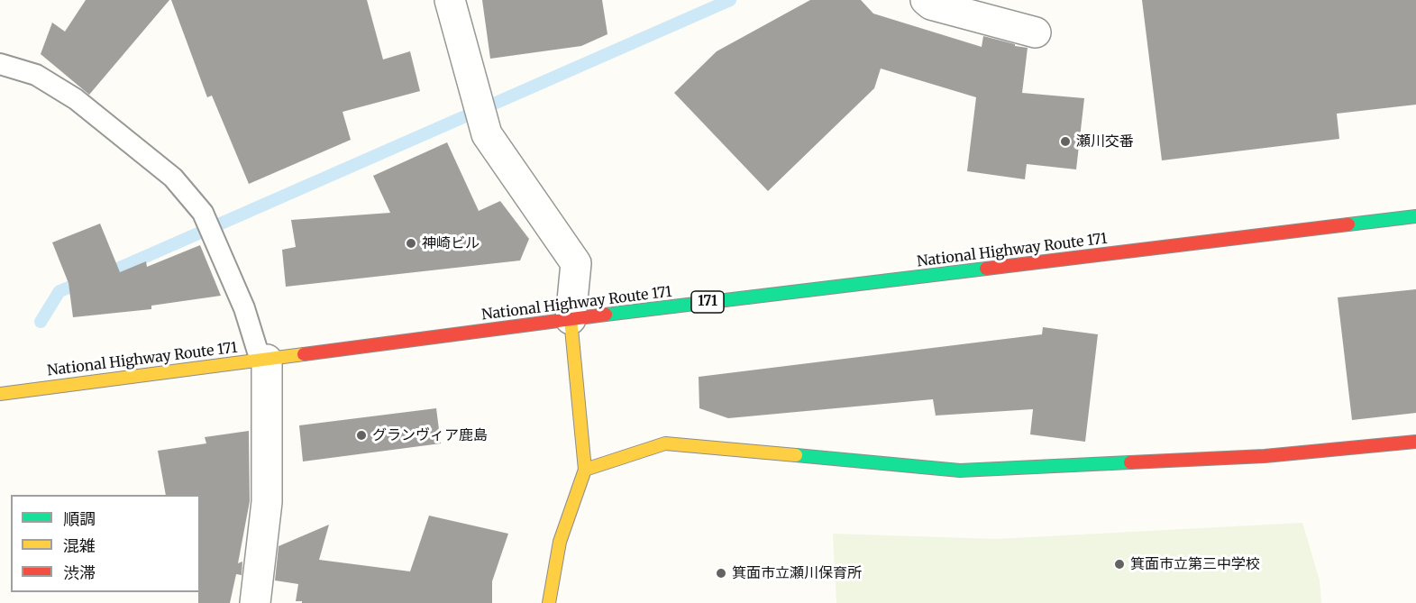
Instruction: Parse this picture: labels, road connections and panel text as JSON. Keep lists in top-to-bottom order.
{
  "streets": {
    "main road": ["National Highway Route 171", "171"]
  },
  "places": [
    "瀬川交番",
    "神崎ビル",
    "グランヴィア鹿島",
    "箕面市立第三中学校",
    "箕面市立瀬川保育所"
  ],
  "legend": ["順調", "混雑", "渋滞"]
}
